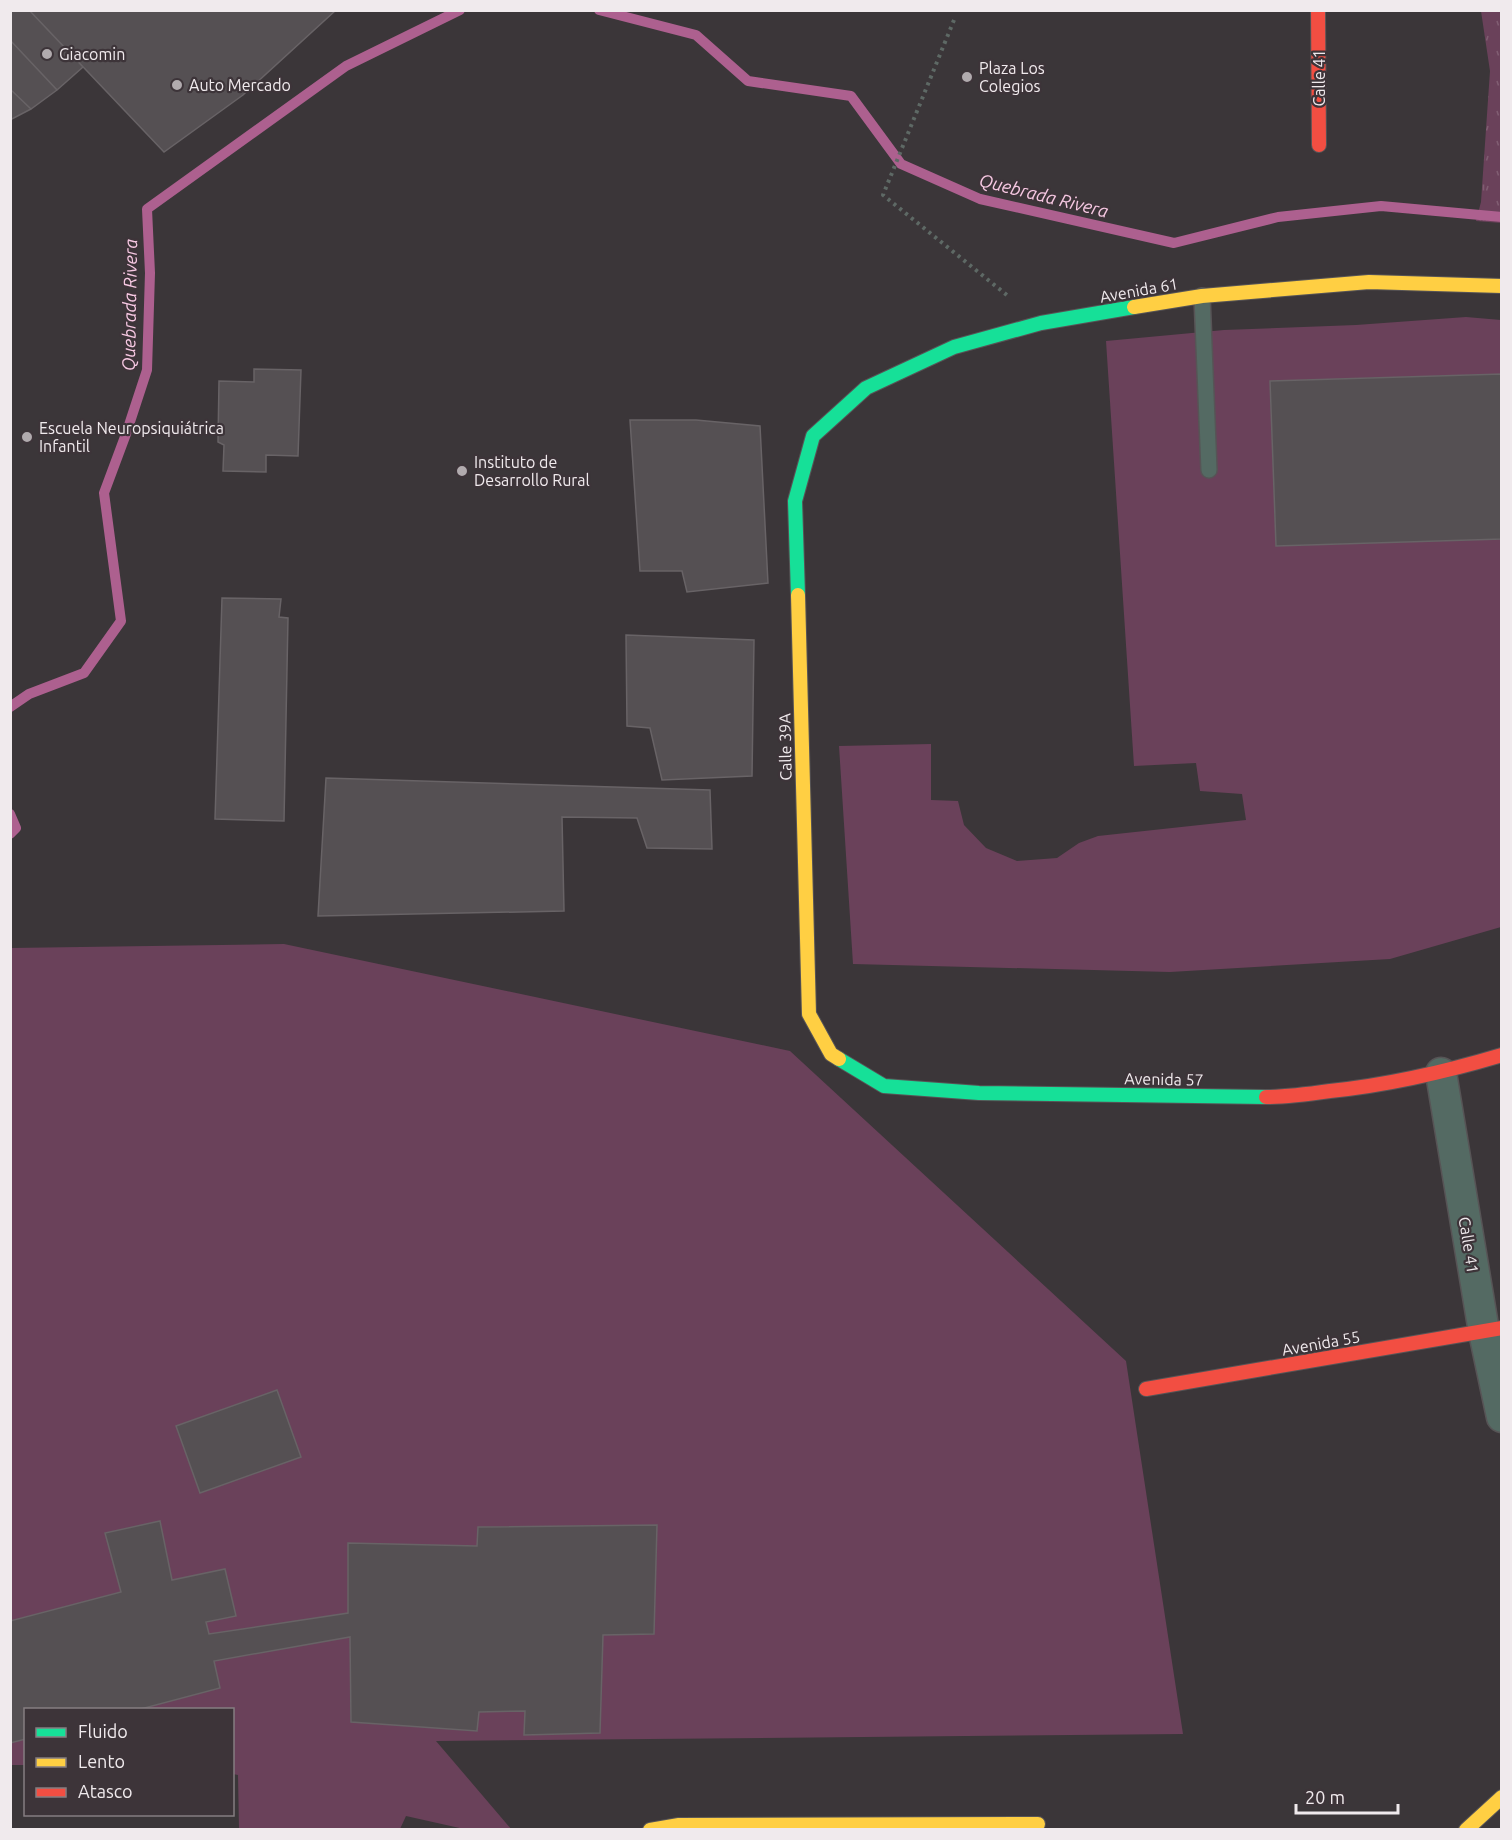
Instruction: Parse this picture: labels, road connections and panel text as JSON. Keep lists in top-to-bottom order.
{
  "streets": {
    "street": [
      "Calle 41",
      "Avenida 61",
      "Calle 39A",
      "Avenida 57",
      "Avenida 55"
    ]
  },
  "crossings": [
    ["Calle 41", "Avenida 57"],
    ["Calle 41", "Avenida 55"],
    ["Avenida 61", "Calle 39A"],
    ["Calle 39A", "Avenida 57"]
  ],
  "water": ["Quebrada Rivera"],
  "places": [
    "Giacomin",
    "Plaza Los Colegios",
    "Auto Mercado",
    "Escuela Neuropsiquiátrica Infantil",
    "Instituto de Desarrollo Rural"
  ],
  "legend": ["Fluido", "Lento", "Atasco"],
  "scale_bar": "20 m"
}
